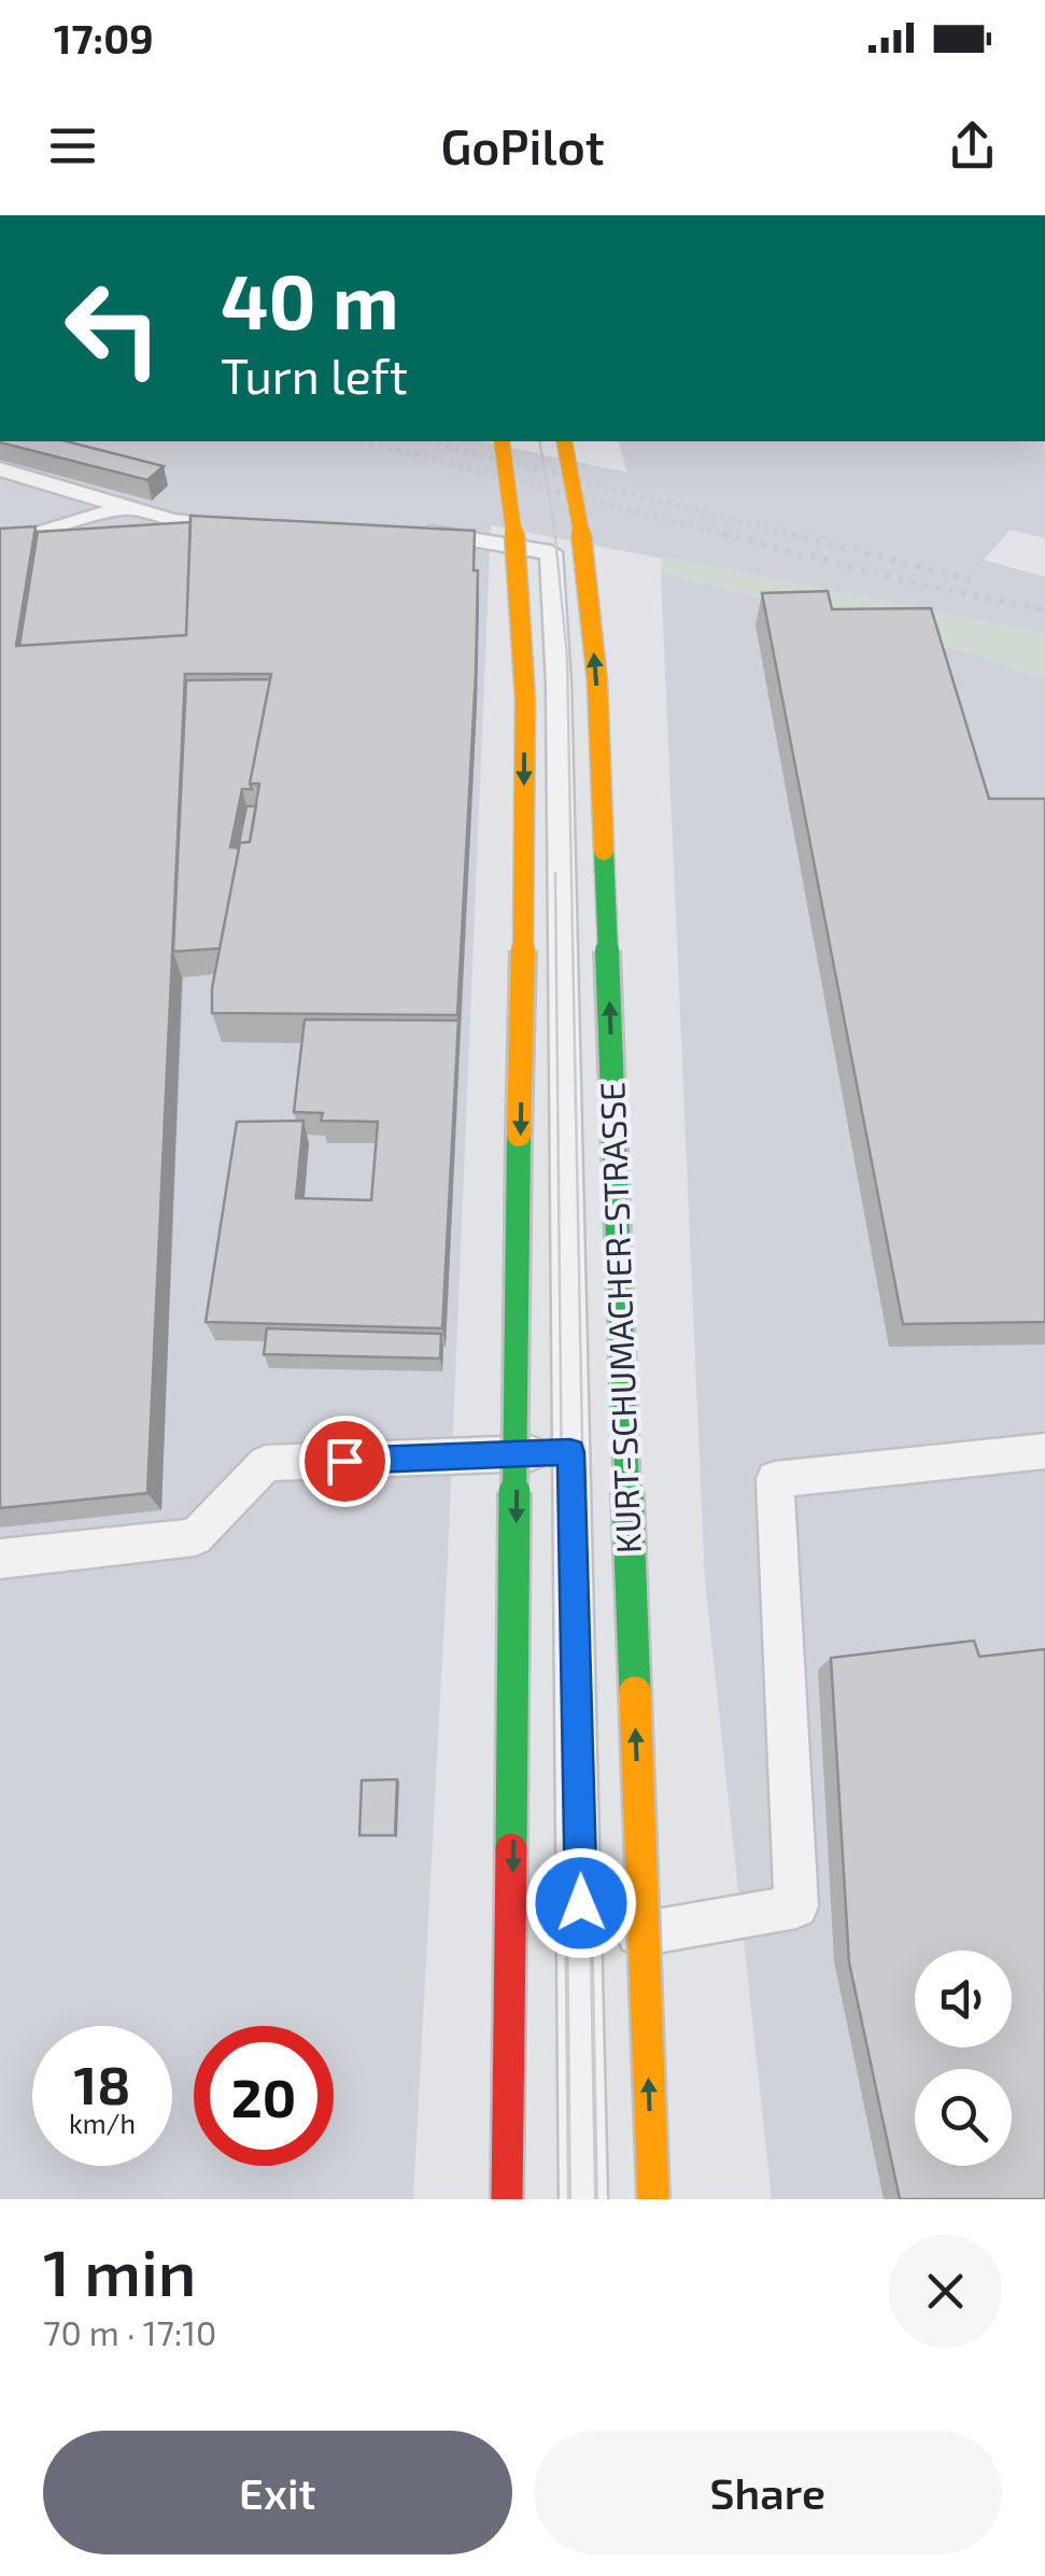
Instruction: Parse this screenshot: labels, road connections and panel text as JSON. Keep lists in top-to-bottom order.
{
  "streets": {
    "main road": ["KURT-SCHUMACHER-STRASSE"]
  },
  "page": {
    "status": "17:09",
    "header": "GoPilot",
    "turn": ["40 m", "Turn left"],
    "speed": "18 km/h",
    "limit": "20",
    "heading": ["1 min", "70 m · 17:10"],
    "buttons": ["Exit", "Share"]
  }
}
